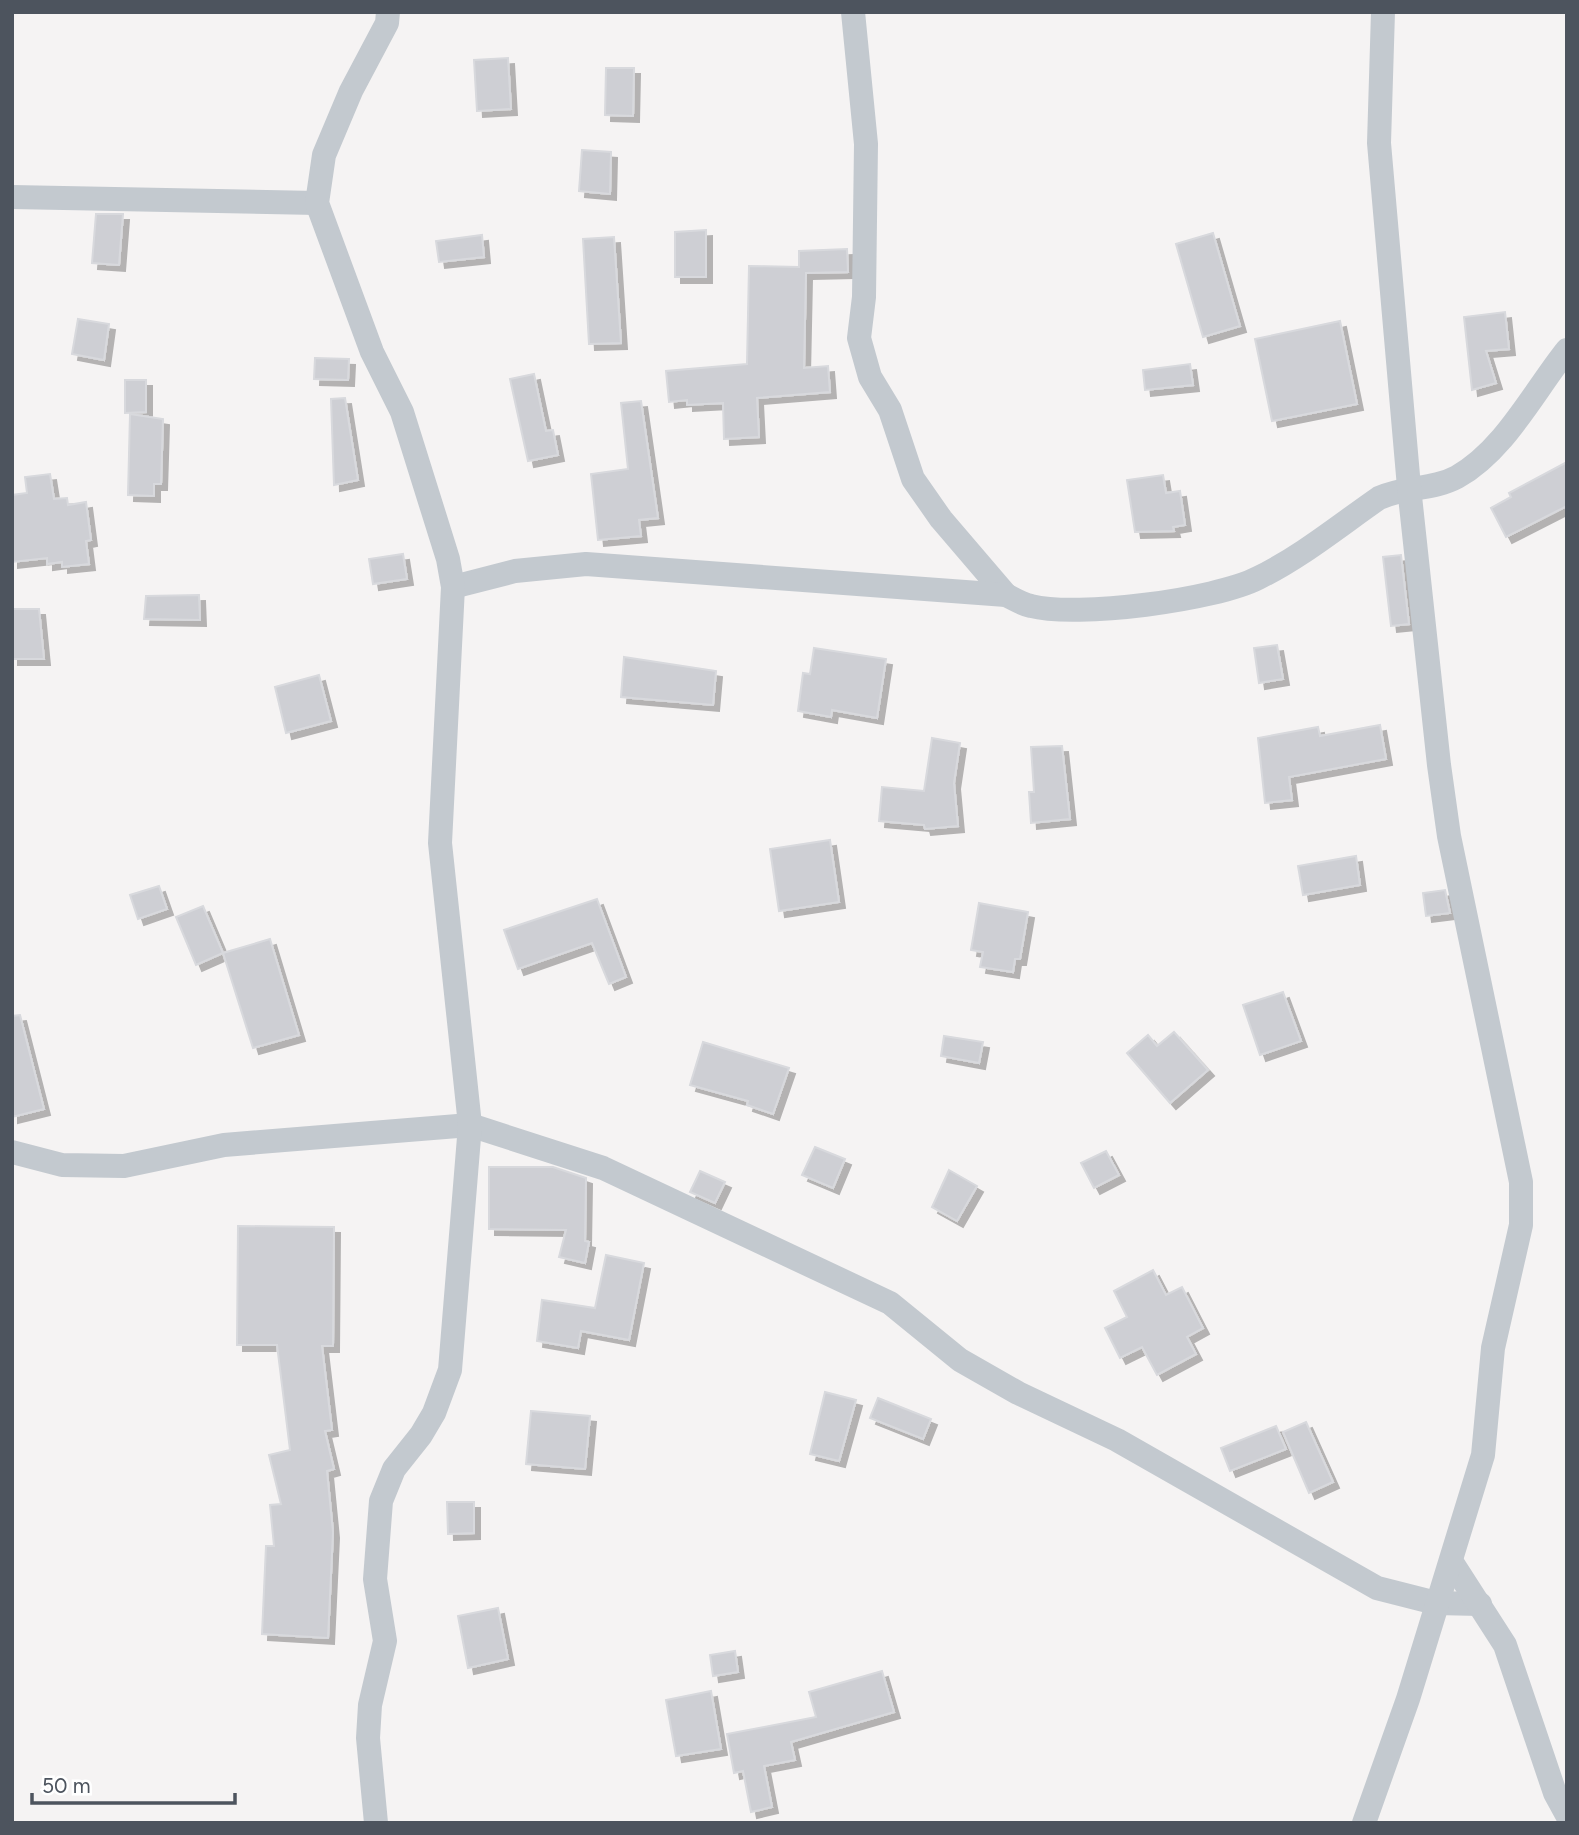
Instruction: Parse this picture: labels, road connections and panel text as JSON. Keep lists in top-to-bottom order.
{
  "scale_bar": "50 m"
}
